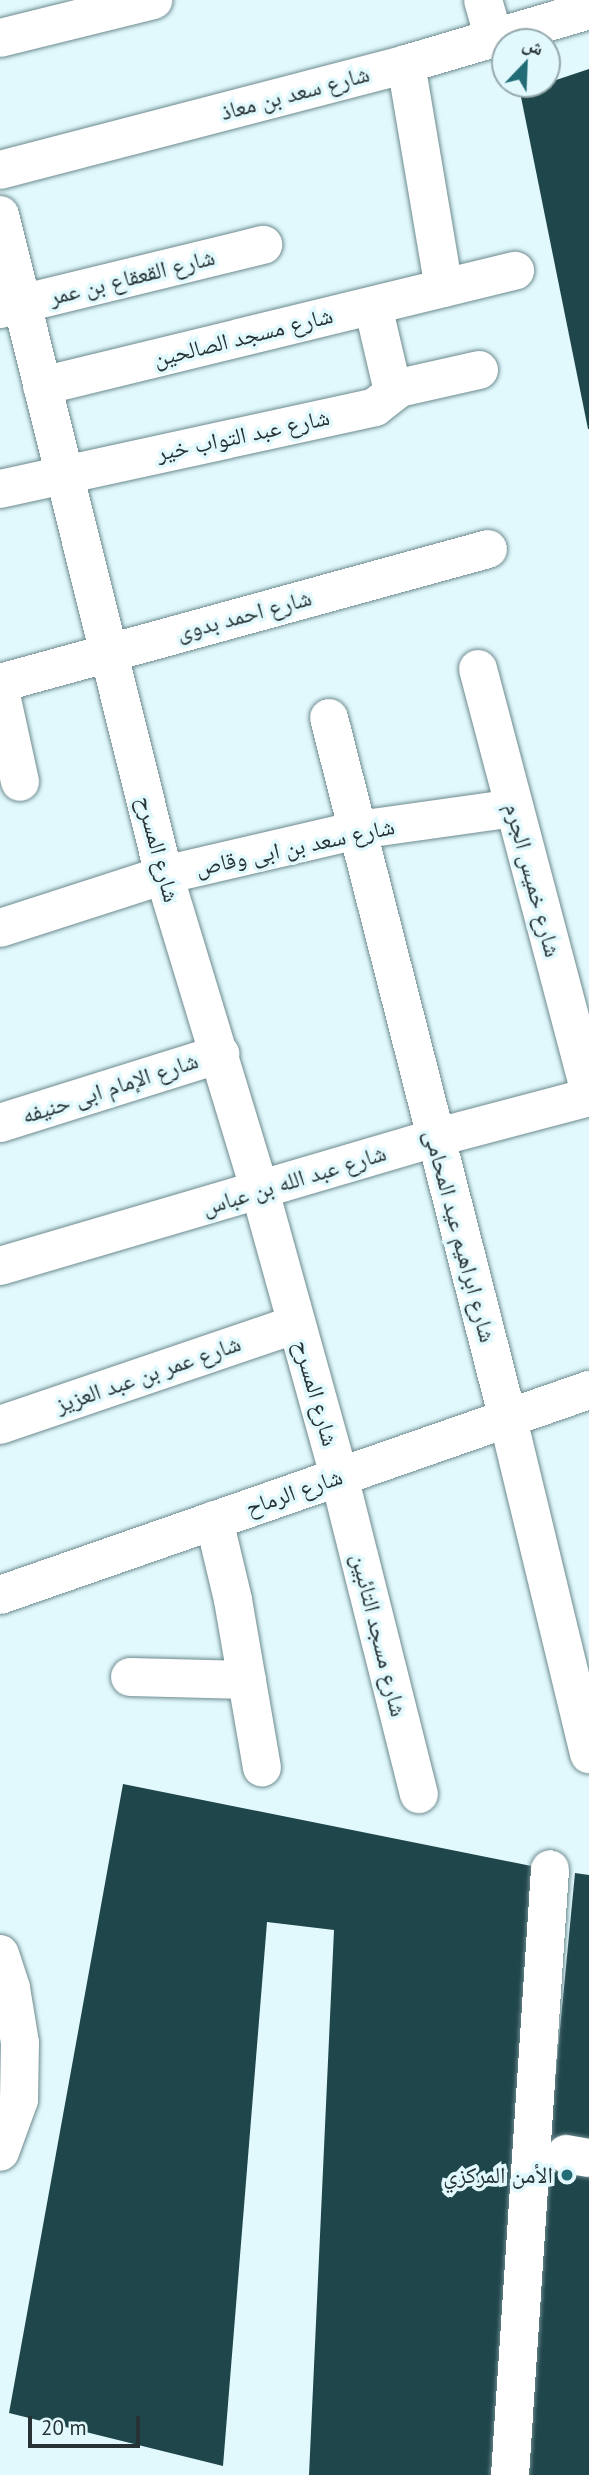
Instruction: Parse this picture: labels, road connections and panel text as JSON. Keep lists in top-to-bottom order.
{
  "streets": {
    "street": [
      "شارع سعد بن معاذ",
      "شارع القعقاع بن عمر",
      "شارع مسجد الصالحين",
      "شارع عبد التواب خير",
      "شارع احمد بدوى",
      "شارع سعد بن ابى وقاص",
      "شارع المسرح",
      "شارع خميس الجرم",
      "شارع الإمام ابى حنيفه",
      "شارع عبد الله بن عباس",
      "شارع ابراهيم عيد المحامى",
      "شارع عمر بن عبد العزيز",
      "شارع الرماح",
      "شارع مسجد التائبين"
    ]
  },
  "crossings": [
    ["شارع القعقاع بن عمر", "شارع المسرح"],
    ["شارع مسجد الصالحين", "شارع المسرح"],
    ["شارع عبد التواب خير", "شارع المسرح"],
    ["شارع احمد بدوى", "شارع المسرح"],
    ["شارع سعد بن ابى وقاص", "شارع المسرح"],
    ["شارع سعد بن ابى وقاص", "شارع خميس الجرم"],
    ["شارع سعد بن ابى وقاص", "شارع ابراهيم عيد المحامى"],
    ["شارع المسرح", "شارع الإمام ابى حنيفه"],
    ["شارع المسرح", "شارع عبد الله بن عباس"],
    ["شارع المسرح", "شارع عمر بن عبد العزيز"],
    ["شارع المسرح", "شارع الرماح"],
    ["شارع المسرح", "شارع مسجد التائبين"],
    ["شارع عبد الله بن عباس", "شارع ابراهيم عيد المحامى"],
    ["شارع ابراهيم عيد المحامى", "شارع الرماح"],
    ["شارع الرماح", "شارع مسجد التائبين"]
  ],
  "places": ["الأمن المركزي"],
  "scale_bar": "20 m",
  "north": "top right"
}
